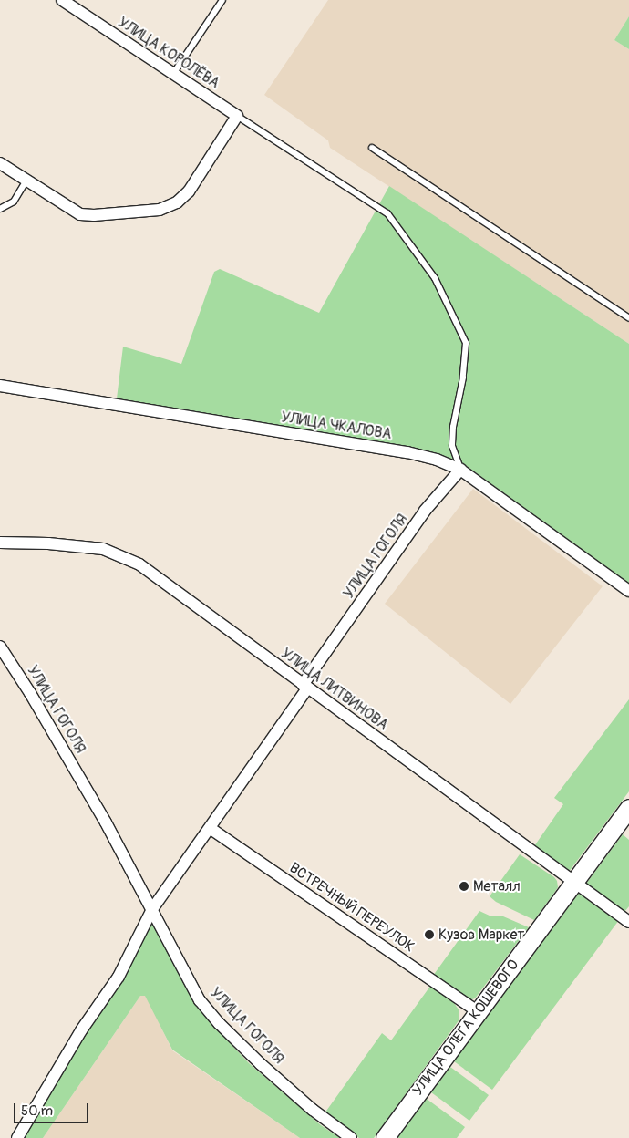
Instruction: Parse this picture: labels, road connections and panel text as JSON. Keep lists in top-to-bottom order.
{
  "streets": {
    "main road": ["УЛИЦА ОЛЕГА КОШЕВОГО"],
    "street": [
      "УЛИЦА КОРОЛЁВА",
      "УЛИЦА ЧКАЛОВА",
      "УЛИЦА ГОГОЛЯ",
      "УЛИЦА ЛИТВИНОВА",
      "ВСТРЕЧНЫЙ ПЕРЕУЛОК"
    ]
  },
  "crossings": [
    ["УЛИЦА ЧКАЛОВА", "УЛИЦА ГОГОЛЯ"],
    ["УЛИЦА ГОГОЛЯ", "УЛИЦА ЛИТВИНОВА"],
    ["УЛИЦА ГОГОЛЯ", "ВСТРЕЧНЫЙ ПЕРЕУЛОК"],
    ["УЛИЦА ЛИТВИНОВА", "УЛИЦА ОЛЕГА КОШЕВОГО"],
    ["ВСТРЕЧНЫЙ ПЕРЕУЛОК", "УЛИЦА ОЛЕГА КОШЕВОГО"]
  ],
  "places": ["Металл", "Кузов Маркет"],
  "scale_bar": "50 m"
}
